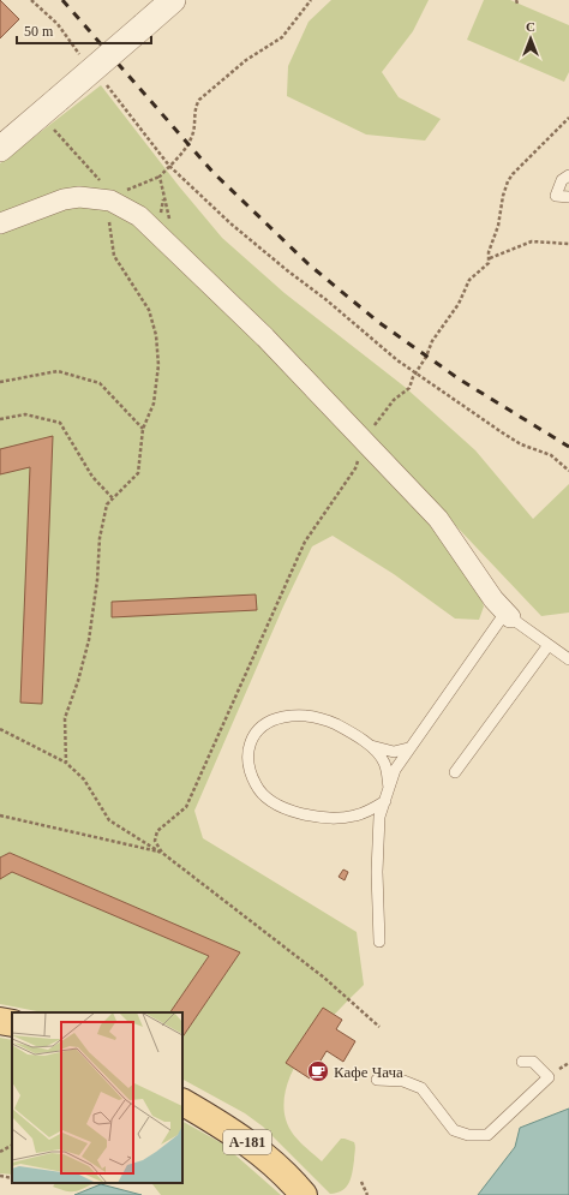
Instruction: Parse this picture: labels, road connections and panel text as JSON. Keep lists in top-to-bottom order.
{
  "streets": {
    "main road": ["А-181"]
  },
  "places": {
    "cafe": ["Кафе Чача"]
  },
  "scale_bar": "50 m",
  "north": "top"
}
